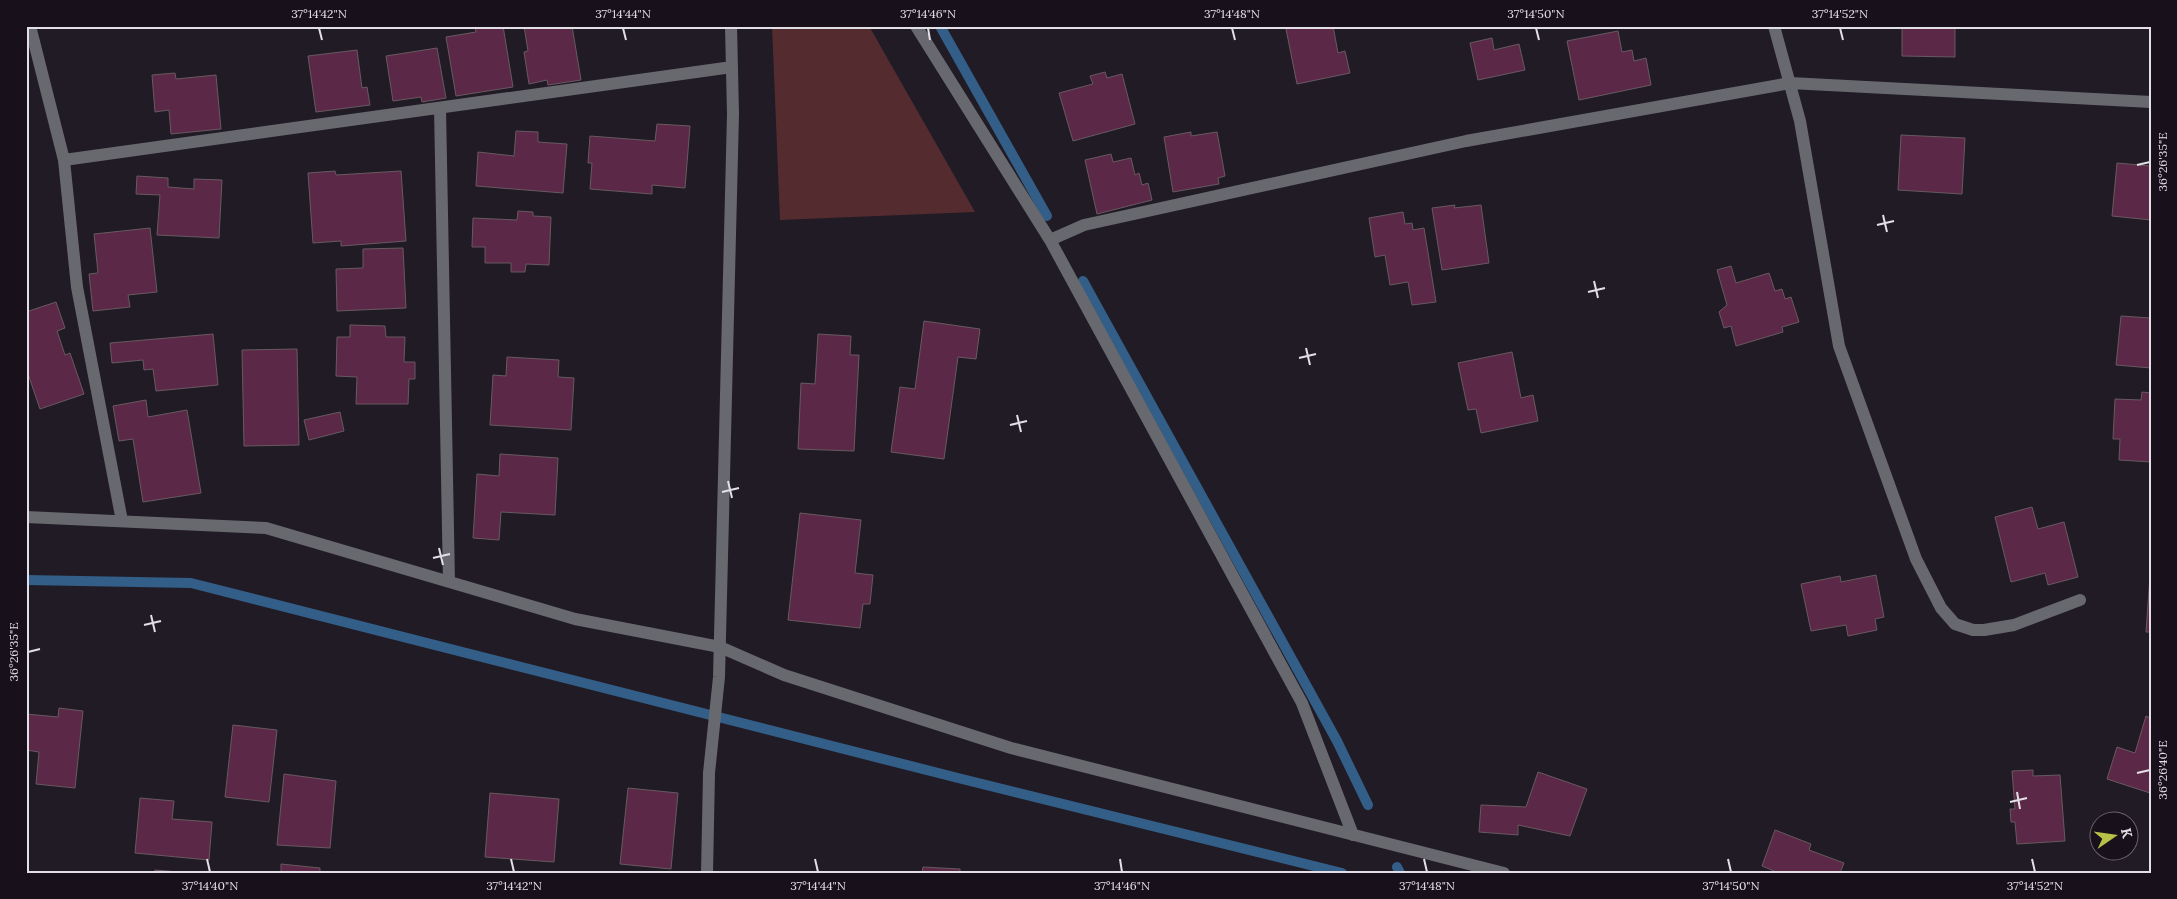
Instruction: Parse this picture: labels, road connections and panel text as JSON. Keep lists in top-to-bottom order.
{
  "north": "right",
  "coordinates": [
    "37°14'42\"N",
    "37°14'44\"N",
    "37°14'46\"N",
    "37°14'48\"N",
    "37°14'50\"N",
    "37°14'52\"N",
    "36°26'35\"E",
    "36°26'40\"E",
    "37°14'40\"N"
  ]
}
